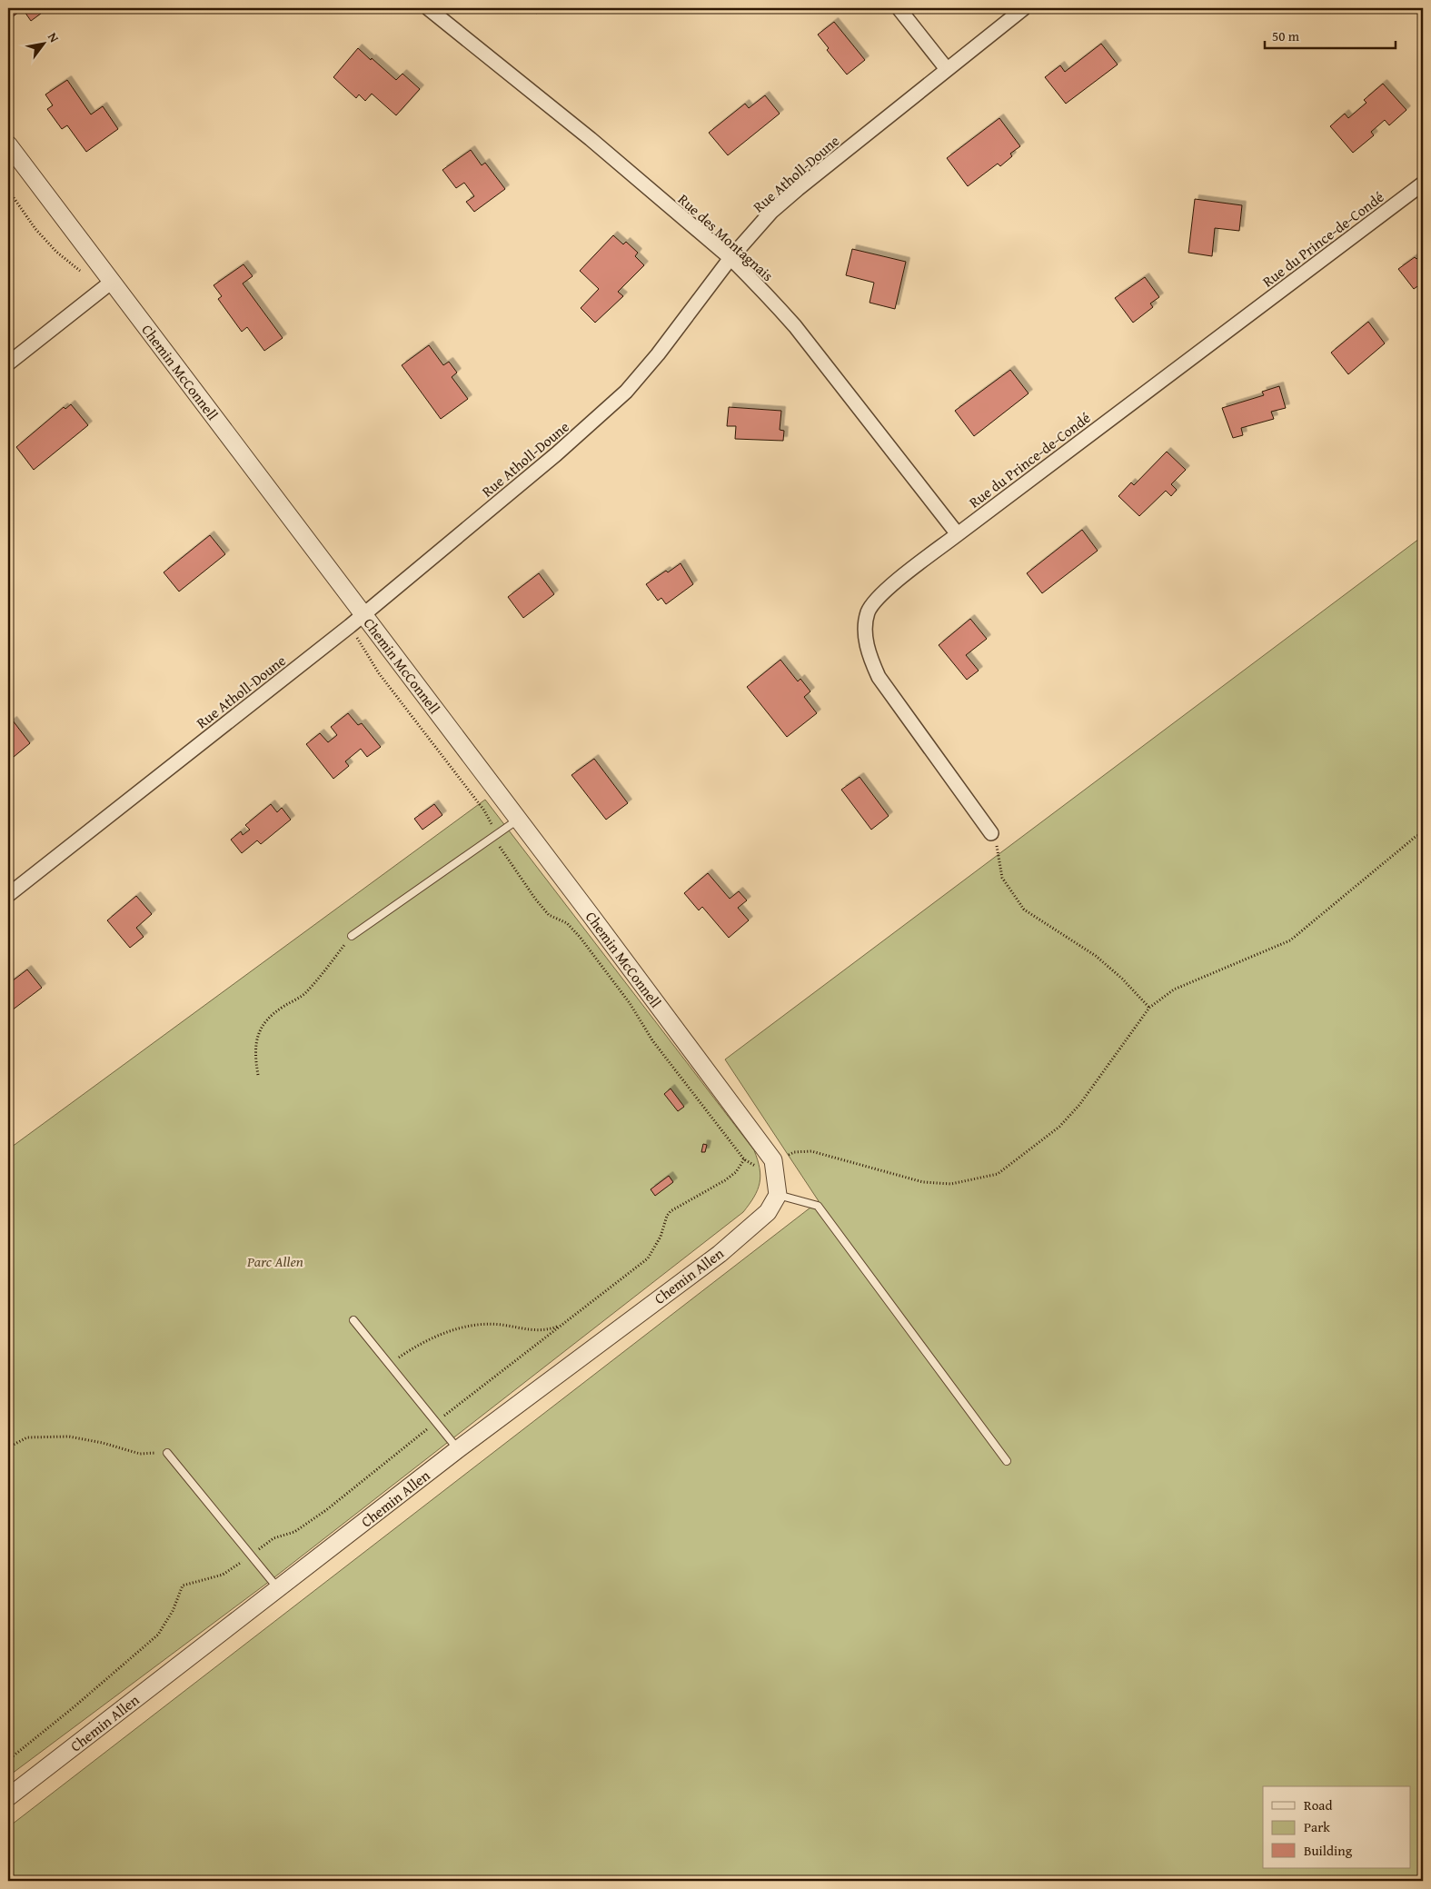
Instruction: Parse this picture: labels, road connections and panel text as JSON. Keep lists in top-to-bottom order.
{
  "streets": {
    "street": [
      "Rue Atholl-Doune",
      "Rue des Montagnais",
      "Rue du Prince-de-Condé",
      "Chemin McConnell",
      "Chemin Allen"
    ]
  },
  "crossings": [
    ["Rue Atholl-Doune", "Rue des Montagnais"],
    ["Rue Atholl-Doune", "Chemin McConnell"],
    ["Rue des Montagnais", "Rue du Prince-de-Condé"],
    ["Chemin McConnell", "Chemin Allen"]
  ],
  "parks": ["Parc Allen"],
  "legend": ["Road", "Park", "Building"],
  "scale_bar": "50 m",
  "north": "top right"
}
